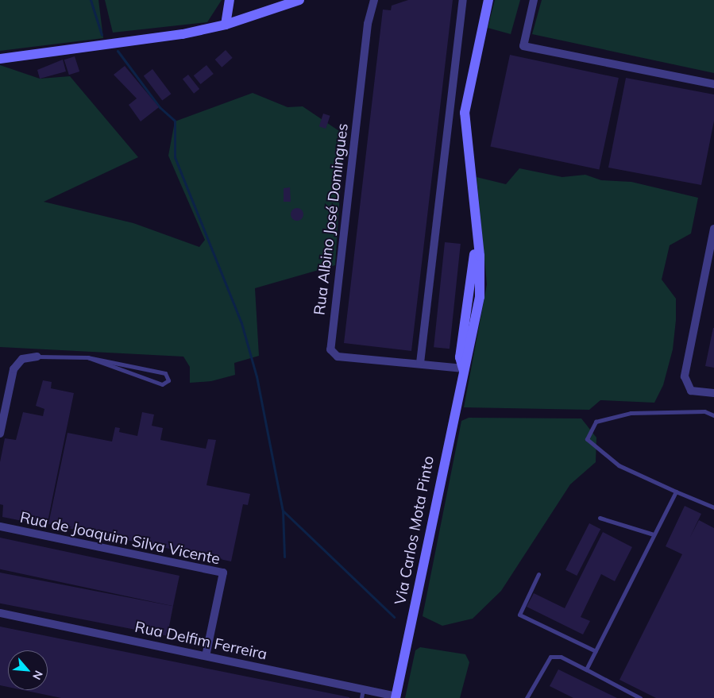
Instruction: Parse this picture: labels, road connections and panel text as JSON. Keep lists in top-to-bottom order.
{
  "streets": {
    "main road": ["Via Carlos Mota Pinto"],
    "street": ["Rua Albino José Domingues", "Rua de Joaquim Silva Vicente", "Rua Delfim Ferreira"]
  },
  "crossings": [
    ["Rua Albino José Domingues", "Via Carlos Mota Pinto"],
    ["Via Carlos Mota Pinto", "Rua Delfim Ferreira"],
    ["Rua de Joaquim Silva Vicente", "Rua Delfim Ferreira"]
  ],
  "north": "bottom right"
}
